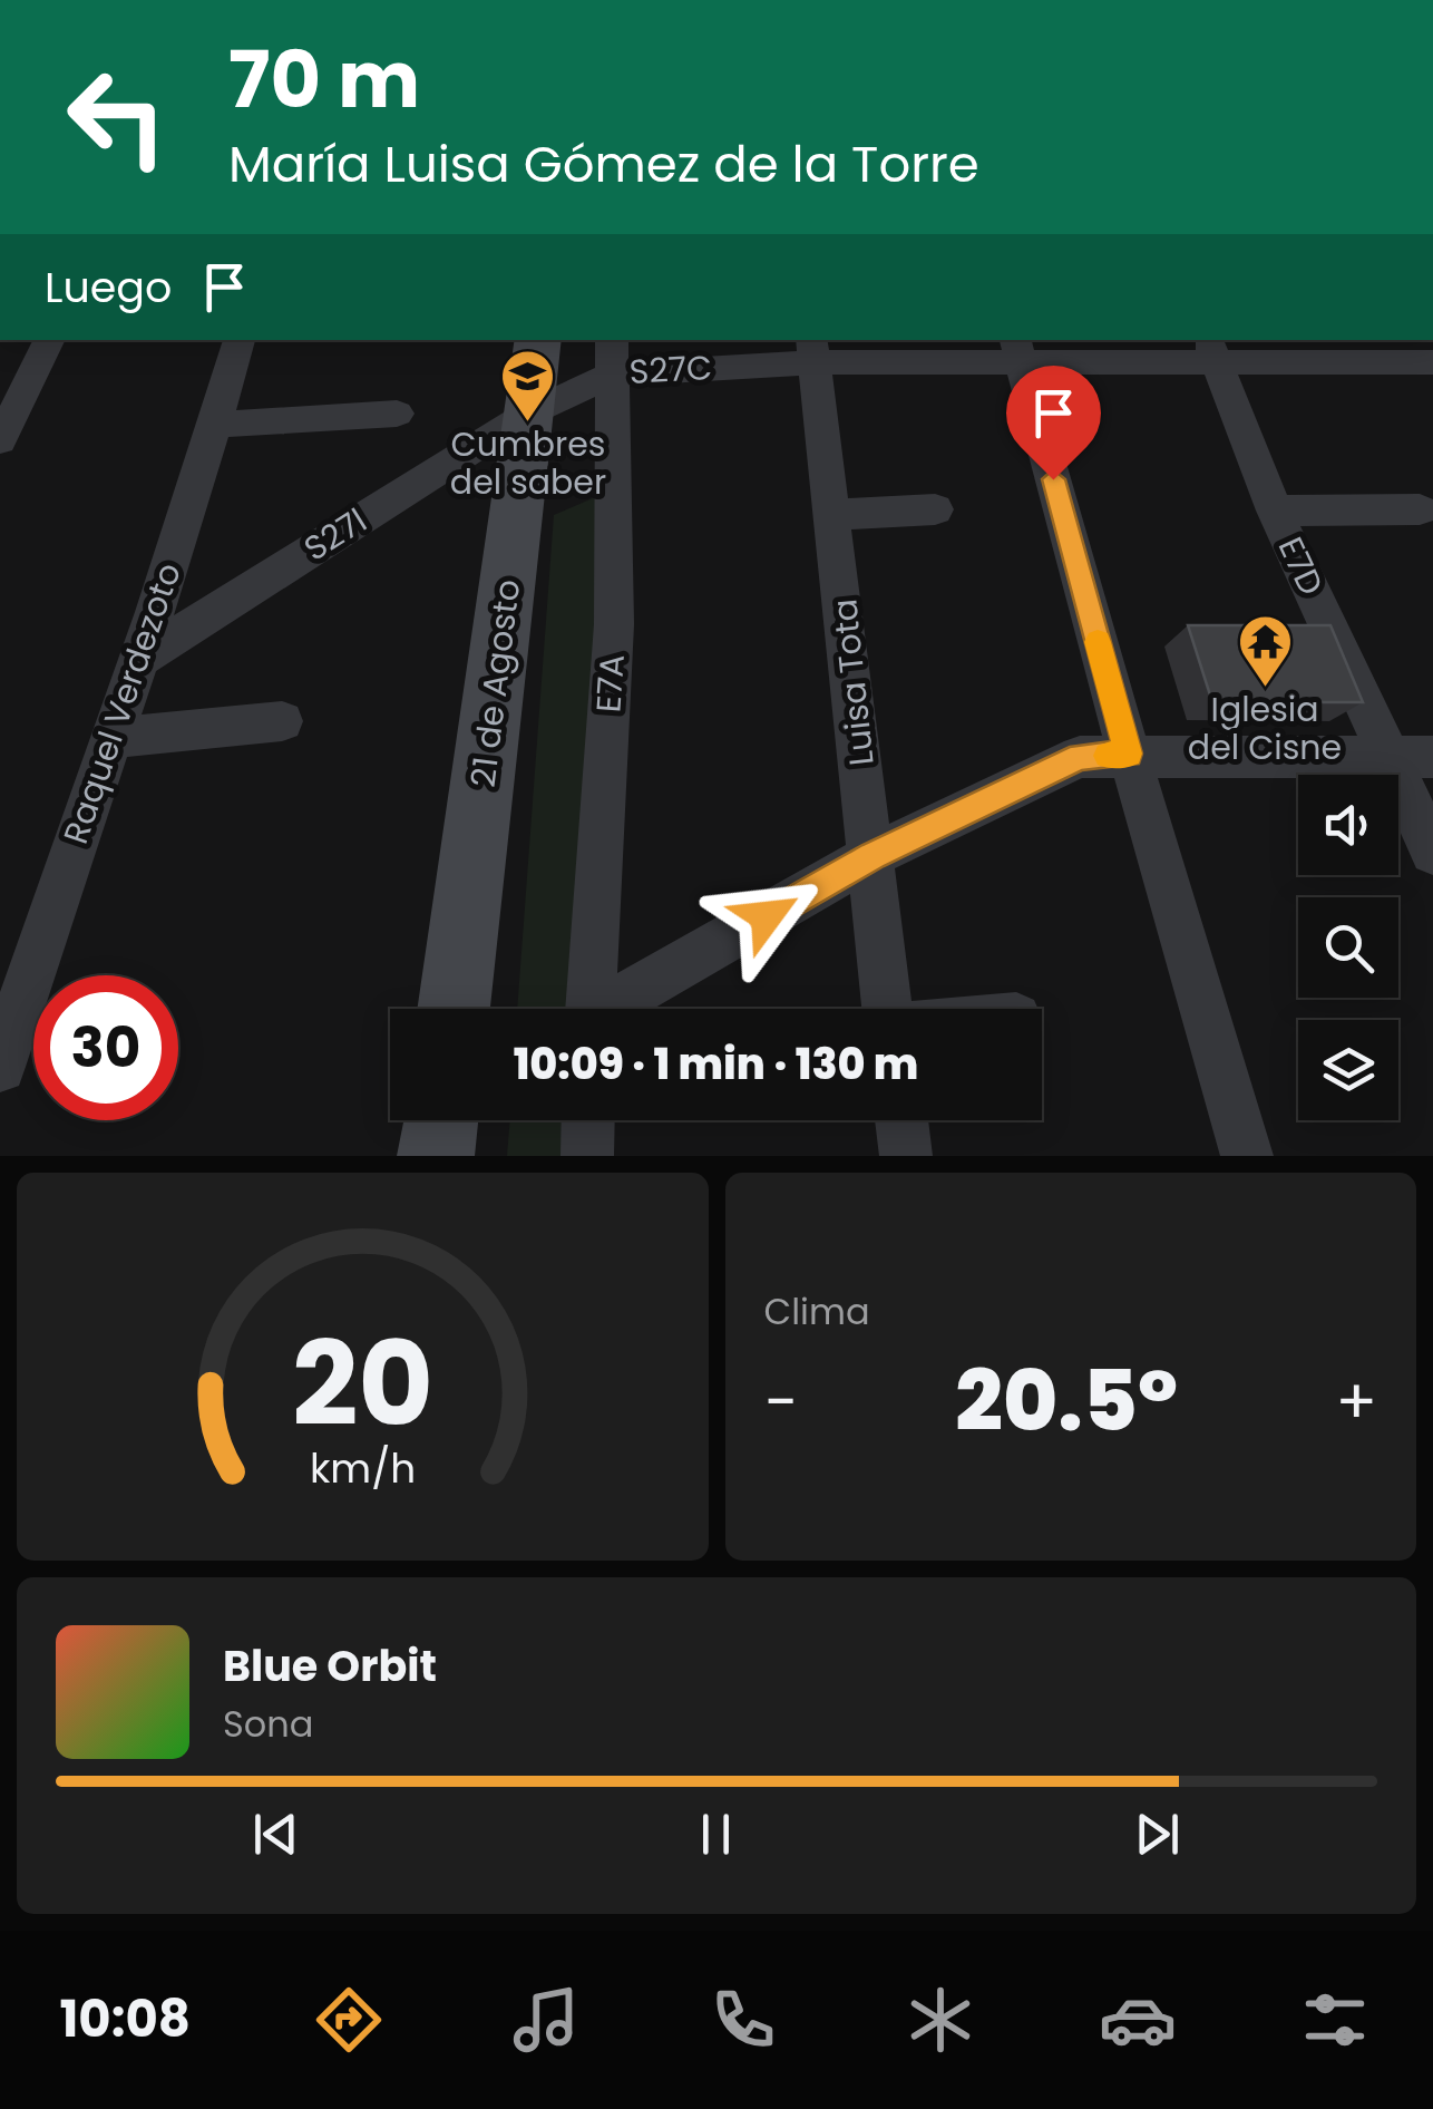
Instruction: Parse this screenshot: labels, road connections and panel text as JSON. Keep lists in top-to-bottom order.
{
  "streets": {
    "street": [
      "S27C",
      "S27l",
      "E7D",
      "Luisa Tota",
      "21 de Agosto",
      "E7A",
      "Raquel Verdezoto"
    ]
  },
  "crossings": [
    ["S27C", "S27l"],
    ["S27C", "E7D"],
    ["S27C", "Luisa Tota"],
    ["S27C", "21 de Agosto"],
    ["S27C", "E7A"],
    ["S27l", "21 de Agosto"],
    ["S27l", "Raquel Verdezoto"]
  ],
  "places": {
    "school or university": ["Cumbres del saber"],
    "temple": ["Iglesia del Cisne"]
  },
  "page": {
    "turn": ["70 m", "María Luisa Gómez de la Torre"],
    "then": "Luego",
    "limit": "30",
    "trip": "10:09 · 1 min · 130 m",
    "tile": "Clima",
    "heat": ["−", "20.5°", "+"],
    "song": ["Blue Orbit", "Sona"],
    "tabs": "10:08",
    "gauge": ["20", "km/h"]
  }
}
